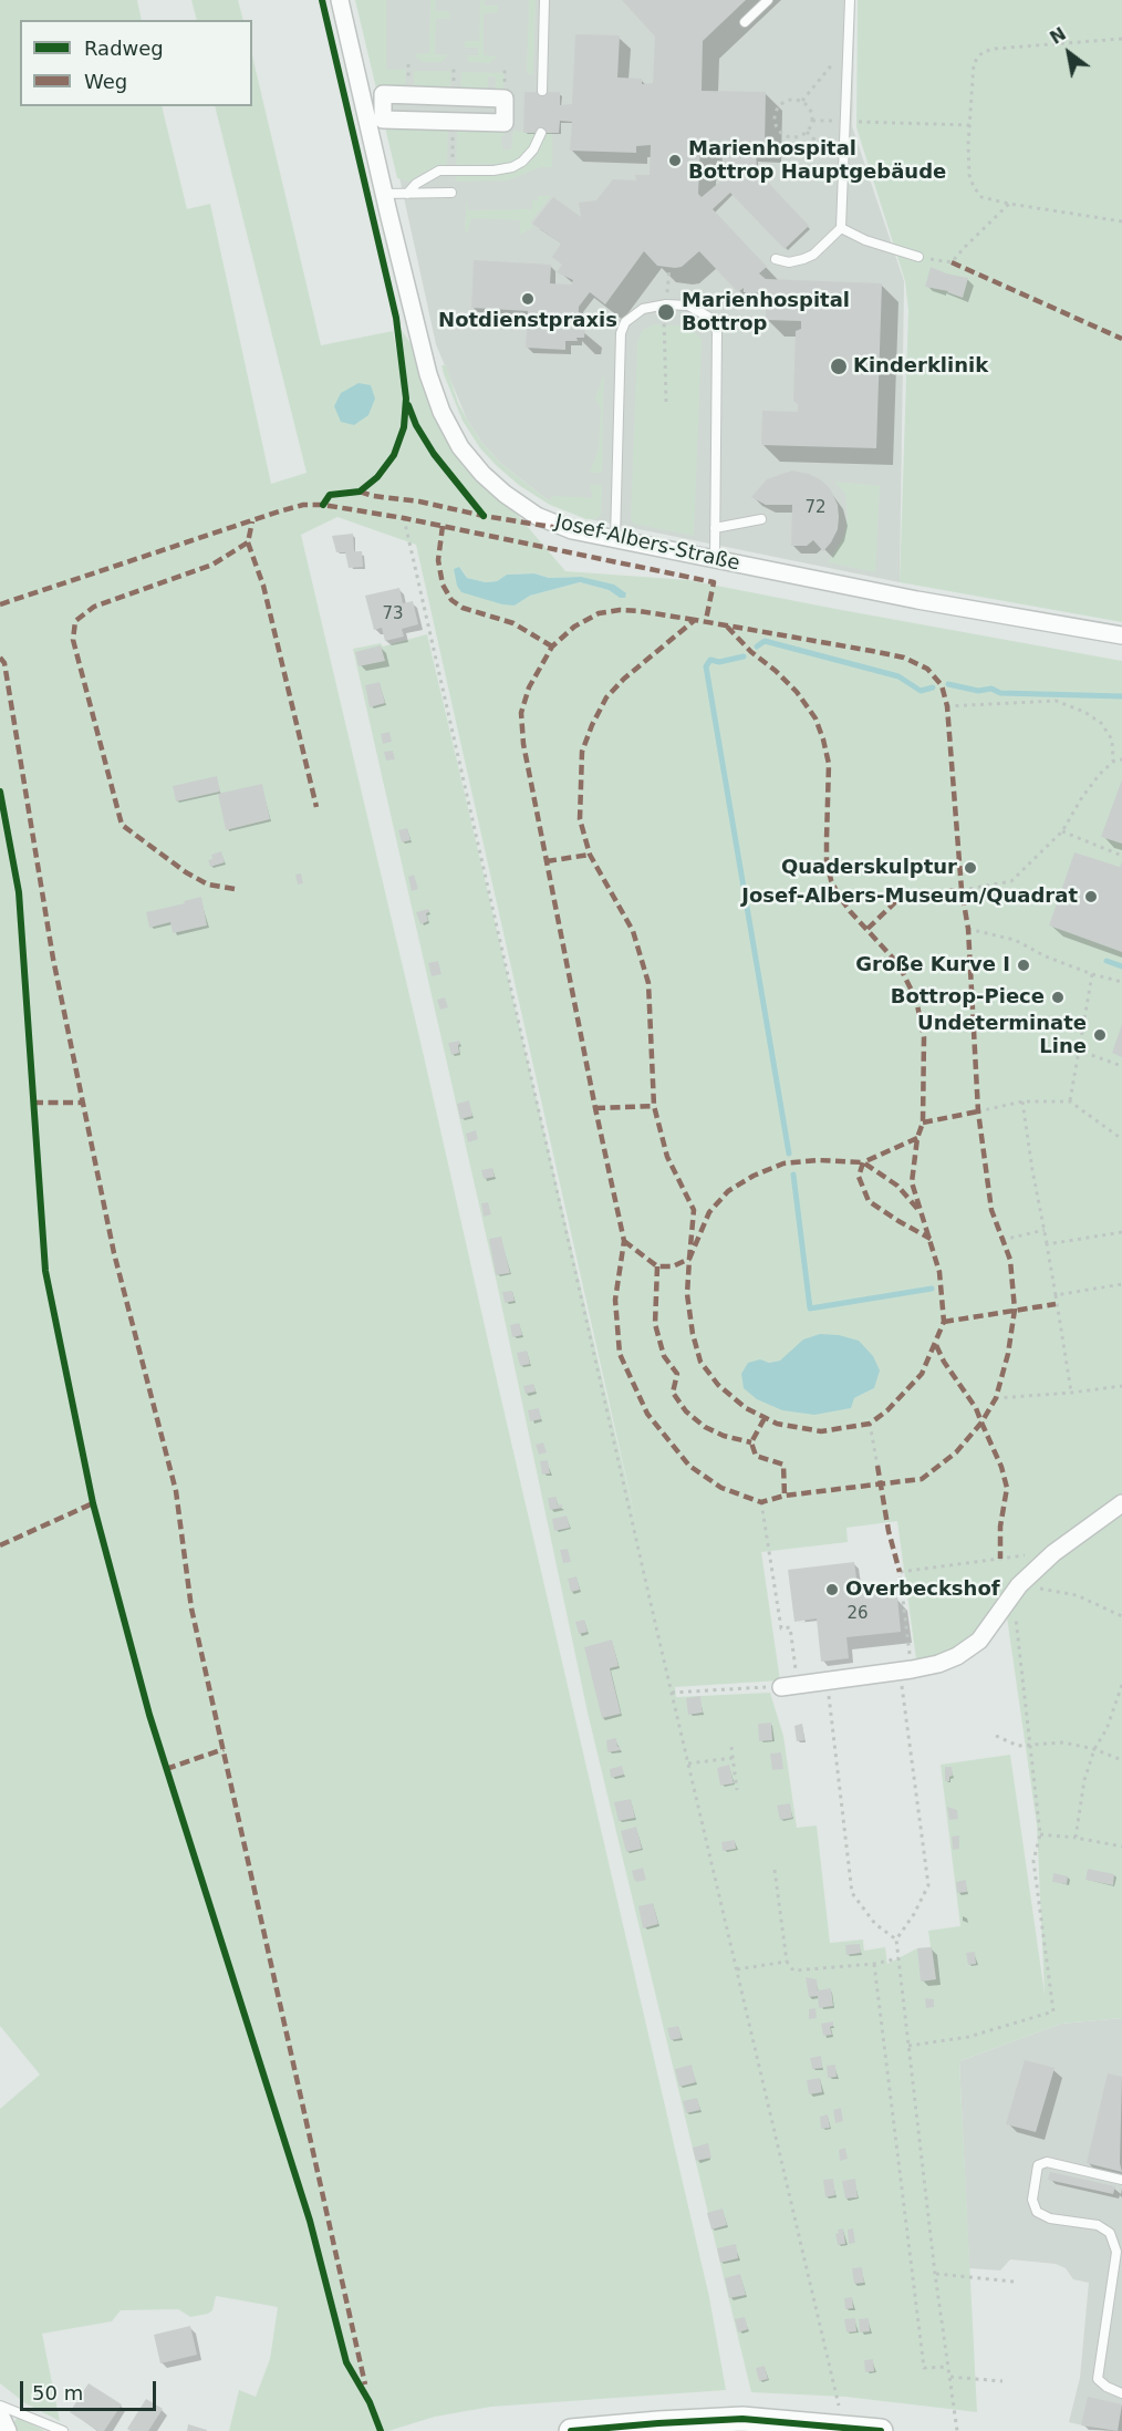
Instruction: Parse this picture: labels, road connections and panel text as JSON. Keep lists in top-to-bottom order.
{
  "streets": {
    "street": ["Josef-Albers-Straße"]
  },
  "places": [
    "Marienhospital Bottrop Hauptgebäude",
    "Notdienstpraxis",
    "Marienhospital Bottrop",
    "Kinderklinik",
    "Quaderskulptur",
    "Josef-Albers-Museum/Quadrat",
    "Große Kurve I",
    "Bottrop-Piece",
    "Undeterminate Line",
    "Overbeckshof"
  ],
  "house_numbers": ["72", "73", "26"],
  "legend": ["Radweg", "Weg"],
  "scale_bar": "50 m",
  "north": "top left"
}
